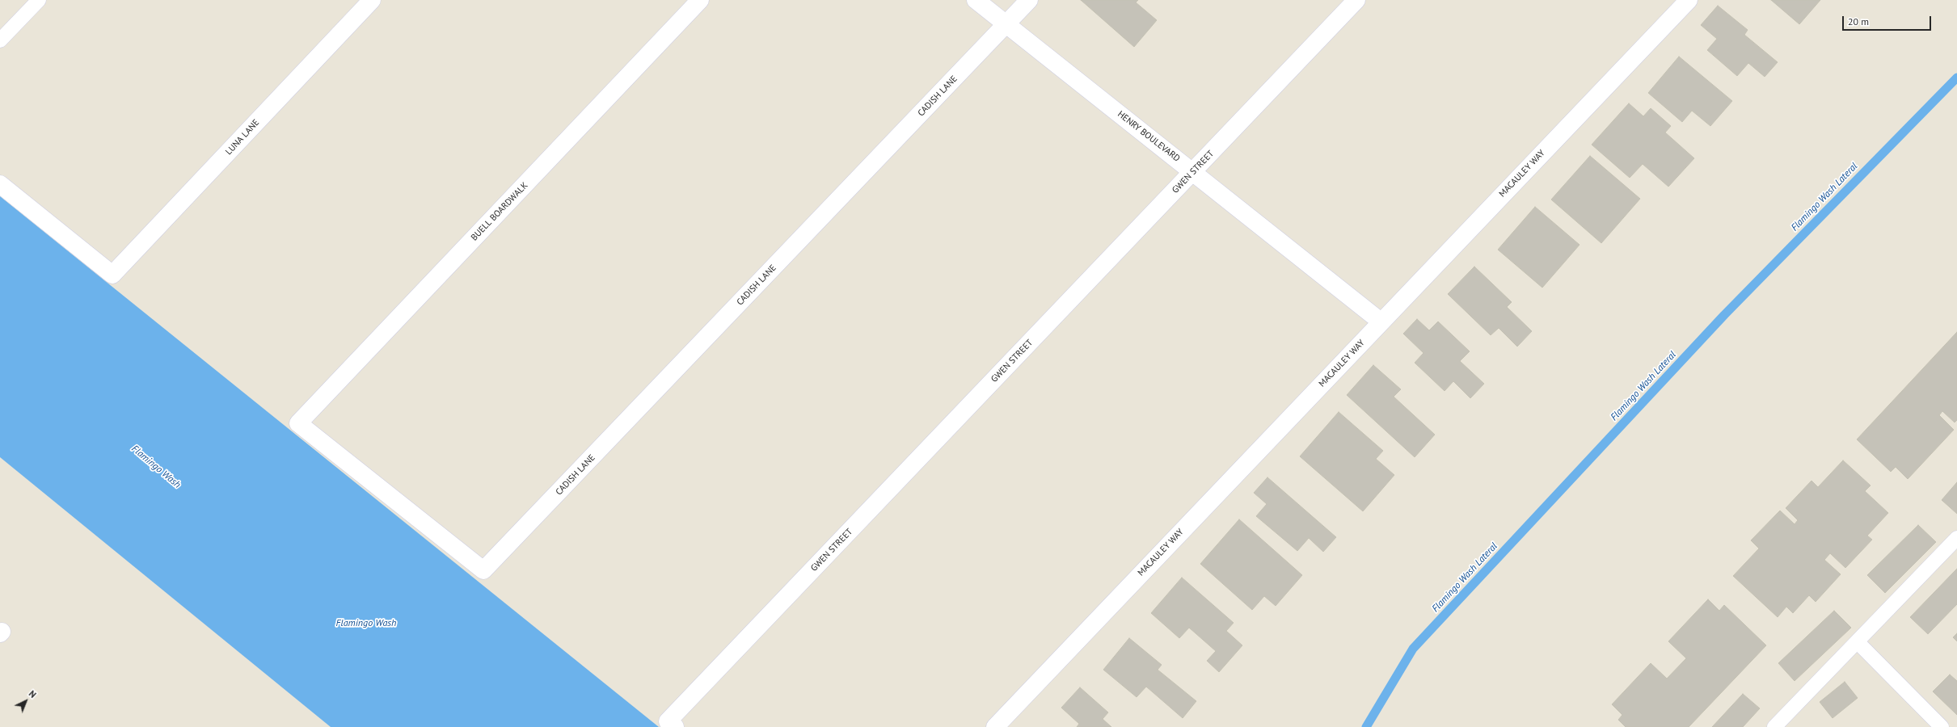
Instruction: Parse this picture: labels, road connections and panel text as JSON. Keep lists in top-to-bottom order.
{
  "streets": {
    "street": [
      "CADISH LANE",
      "HENRY BOULEVARD",
      "LUNA LANE",
      "GWEN STREET",
      "MACAULEY WAY",
      "BUELL BOARDWALK"
    ]
  },
  "crossings": [
    ["CADISH LANE", "HENRY BOULEVARD"],
    ["CADISH LANE", "BUELL BOARDWALK"],
    ["HENRY BOULEVARD", "GWEN STREET"],
    ["HENRY BOULEVARD", "MACAULEY WAY"]
  ],
  "water": ["Flamingo Wash Lateral", "Flamingo Wash"],
  "scale_bar": "20 m",
  "north": "top right"
}
